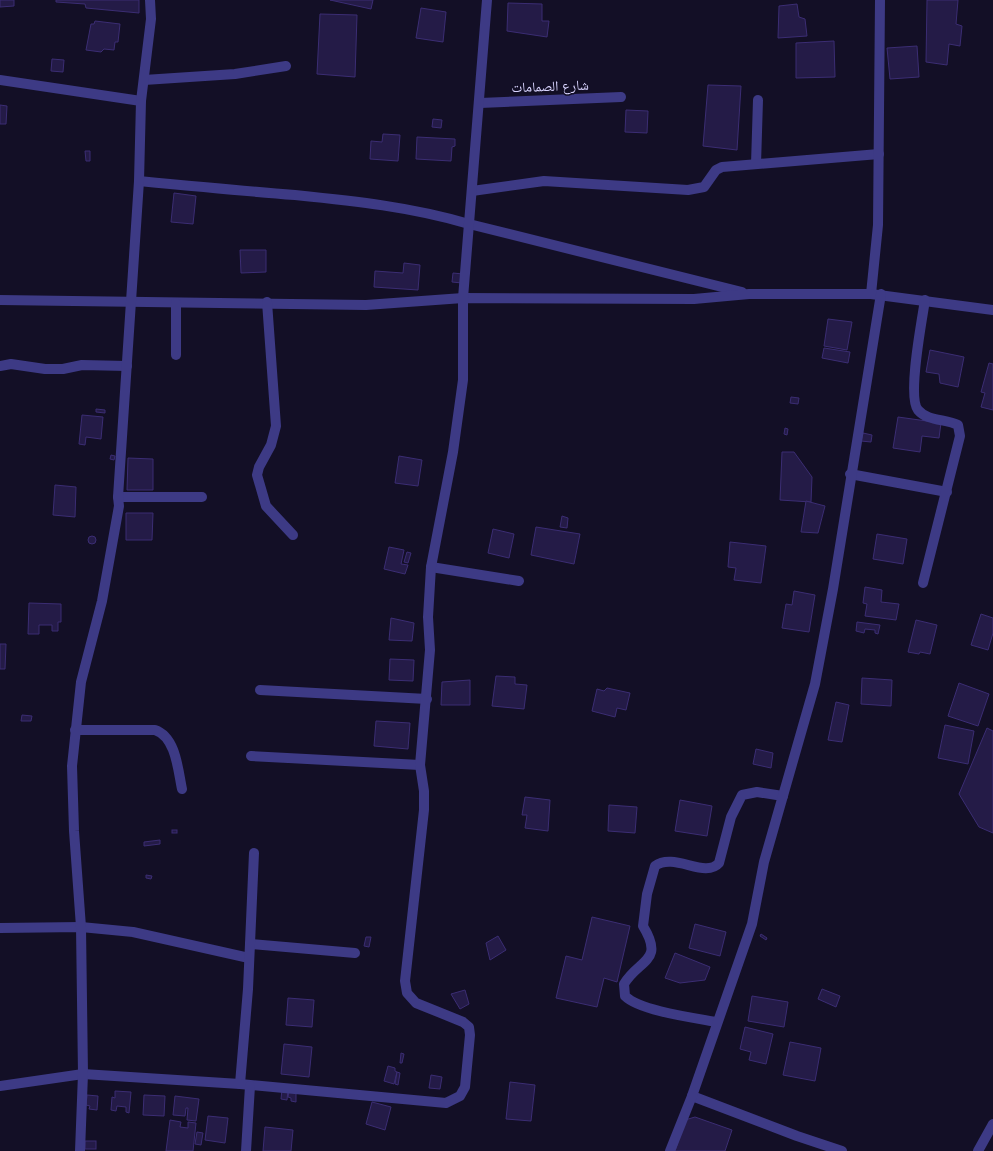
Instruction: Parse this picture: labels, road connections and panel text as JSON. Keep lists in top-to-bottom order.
{
  "streets": {
    "street": ["شارع الصمامات"]
  }
}
